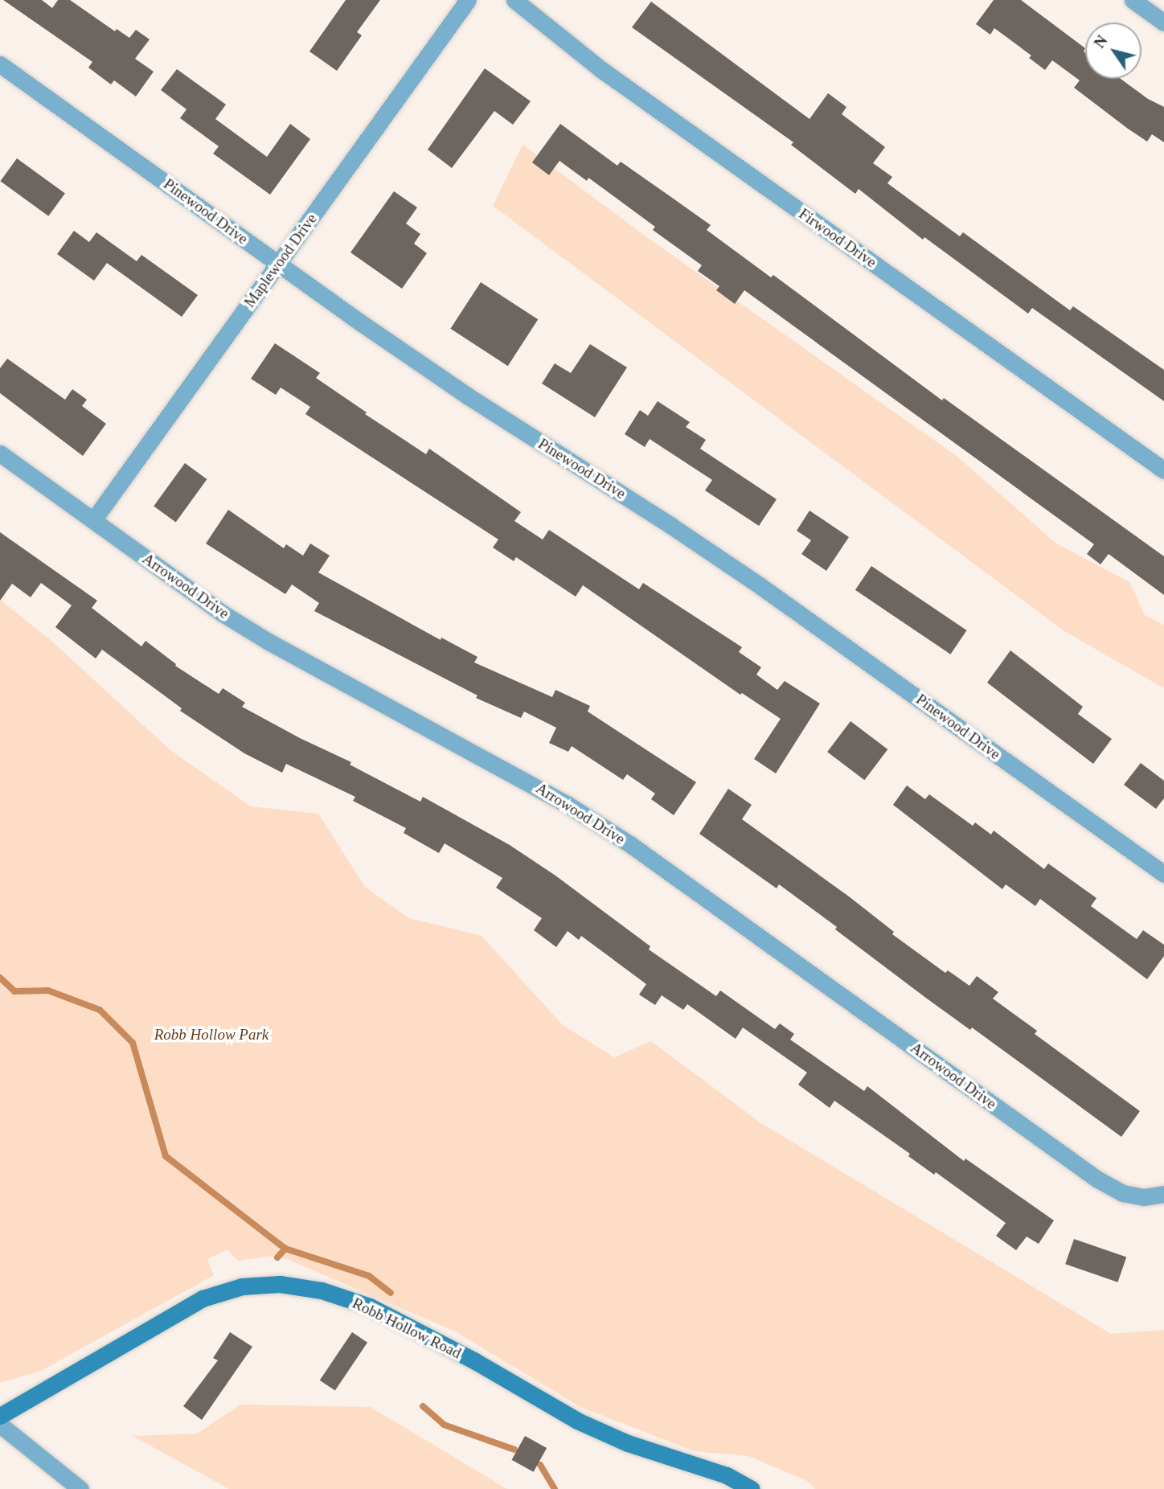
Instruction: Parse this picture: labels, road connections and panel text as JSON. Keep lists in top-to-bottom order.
{
  "streets": {
    "street": [
      "Pinewood Drive",
      "Firwood Drive",
      "Maplewood Drive",
      "Arrowood Drive",
      "Robb Hollow Road"
    ]
  },
  "crossings": [
    ["Pinewood Drive", "Maplewood Drive"],
    ["Maplewood Drive", "Arrowood Drive"]
  ],
  "parks": ["Robb Hollow Park"],
  "north": "top left"
}
